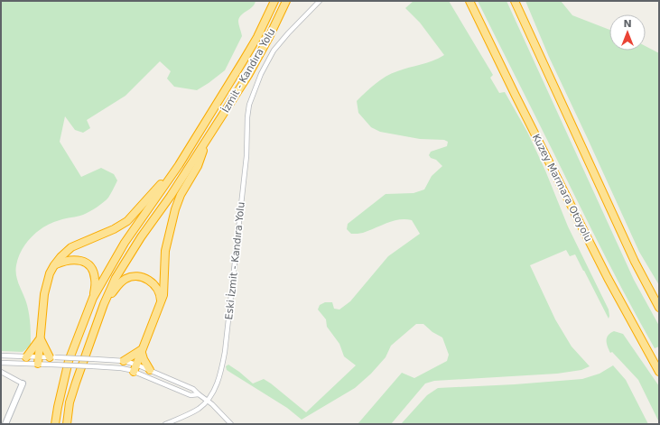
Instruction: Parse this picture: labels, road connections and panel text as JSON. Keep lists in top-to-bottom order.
{
  "streets": {
    "highway": ["İzmit - Kandıra Yolu", "Kuzey Marmara Otoyolu"],
    "street": ["Eski İzmit - Kandıra Yolu"]
  },
  "north": "top"
}
